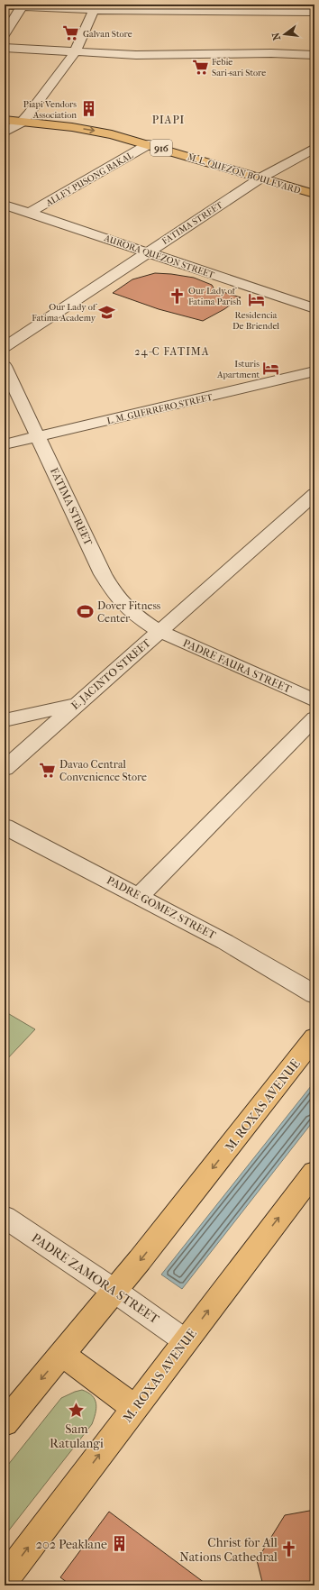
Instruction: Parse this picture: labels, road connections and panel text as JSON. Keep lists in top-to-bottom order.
{
  "streets": {
    "main road": ["916", "M. L. QUEZON BOULEVARD", "M. ROXAS AVENUE"],
    "street": [
      "ALLEY PUSONG BAKAL",
      "FATIMA STREET",
      "AURORA QUEZON STREET",
      "L. M. GUERRERO STREET",
      "PADRE FAURA STREET",
      "E. JACINTO STREET",
      "PADRE GOMEZ STREET",
      "PADRE ZAMORA STREET"
    ]
  },
  "crossings": [
    ["M. L. QUEZON BOULEVARD", "ALLEY PUSONG BAKAL"],
    ["M. L. QUEZON BOULEVARD", "FATIMA STREET"],
    ["ALLEY PUSONG BAKAL", "AURORA QUEZON STREET"],
    ["FATIMA STREET", "AURORA QUEZON STREET"],
    ["FATIMA STREET", "L. M. GUERRERO STREET"],
    ["FATIMA STREET", "PADRE FAURA STREET"],
    ["FATIMA STREET", "E. JACINTO STREET"],
    ["PADRE FAURA STREET", "E. JACINTO STREET"],
    ["M. ROXAS AVENUE", "PADRE ZAMORA STREET"]
  ],
  "districts": ["PIAPI", "24-C FATIMA"],
  "places": {
    "supermarket": ["Galvan Store", "Febie Sari-sari Store", "Davao Central Convenience Store"],
    "building": ["Piapi Vendors Association", "202 Peaklane"],
    "church": ["Our Lady of Fatima Parish", "Christ for All Nations Cathedral"],
    "hotel": ["Residencia De Briendel", "Isturis Apartment"],
    "school or university": ["Our Lady of Fatima Academy"],
    "sports": ["Dover Fitness Center"],
    "place": ["Sam Ratulangi"]
  },
  "north": "left"
}
